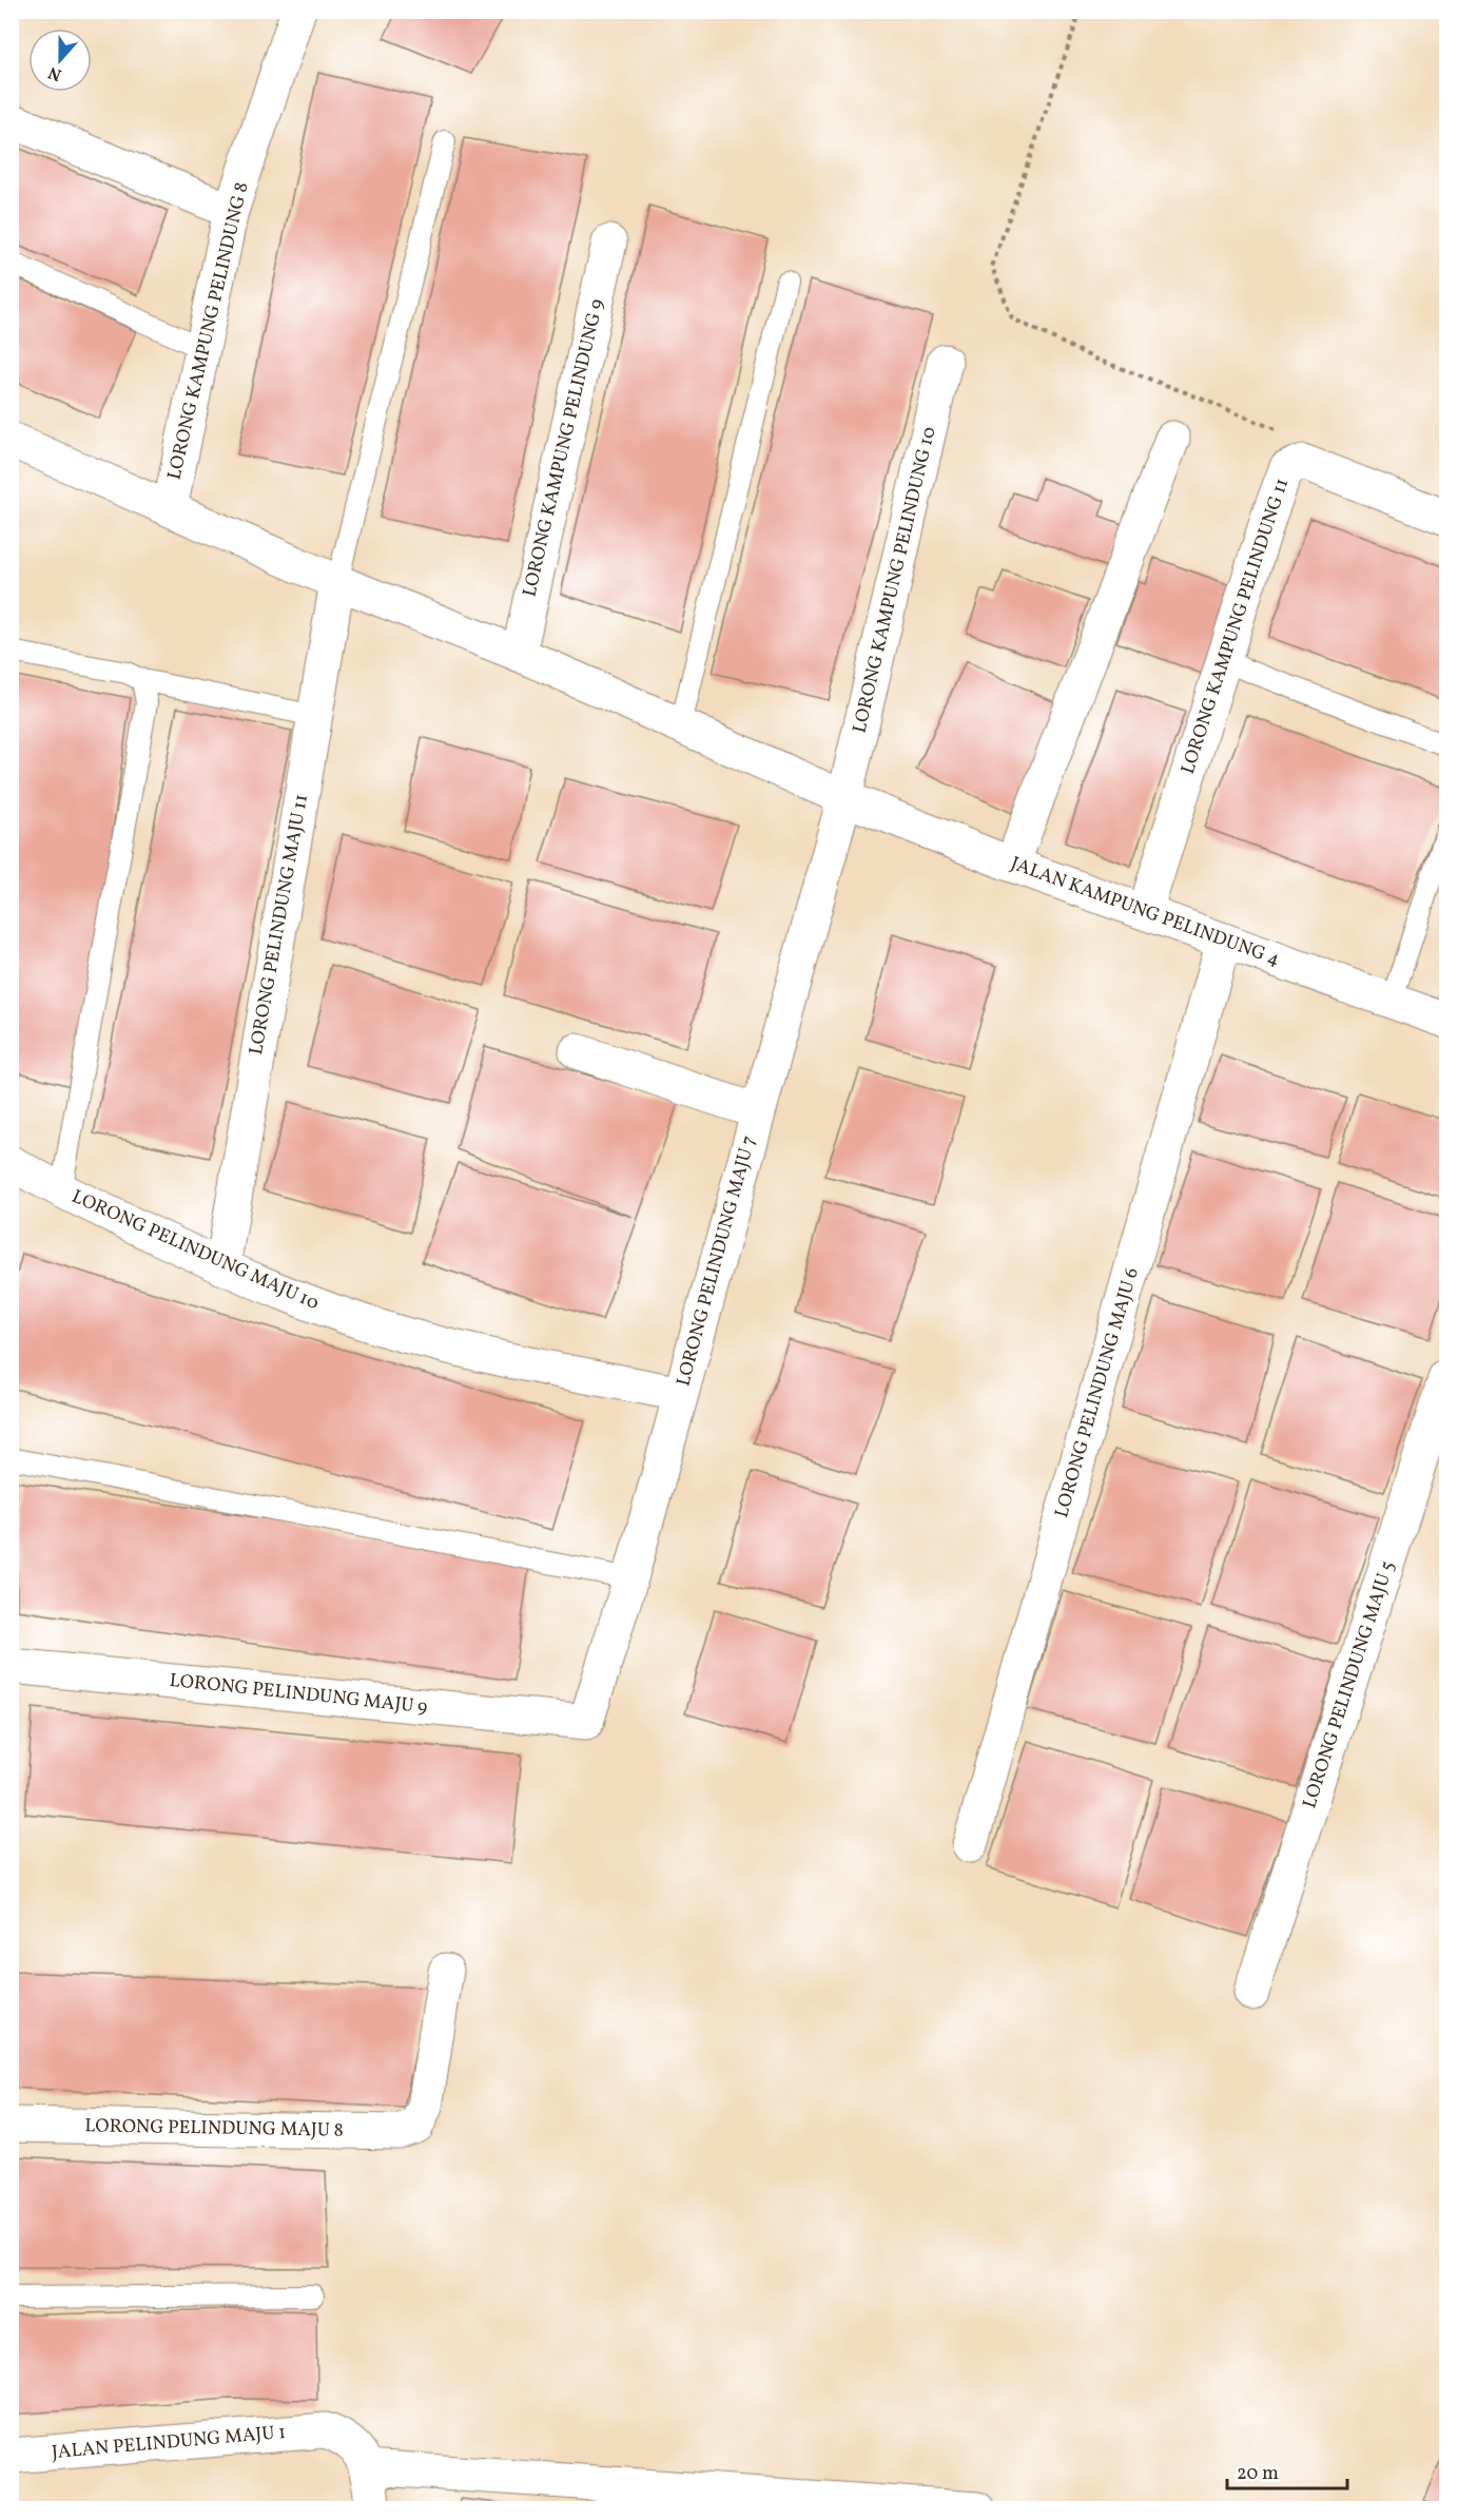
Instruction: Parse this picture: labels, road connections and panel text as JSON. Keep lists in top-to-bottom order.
{
  "streets": {
    "street": [
      "LORONG KAMPUNG PELINDUNG 8",
      "LORONG KAMPUNG PELINDUNG 9",
      "LORONG KAMPUNG PELINDUNG 10",
      "LORONG KAMPUNG PELINDUNG 11",
      "JALAN KAMPUNG PELINDUNG 4",
      "LORONG PELINDUNG MAJU 11",
      "LORONG PELINDUNG MAJU 10",
      "LORONG PELINDUNG MAJU 7",
      "LORONG PELINDUNG MAJU 6",
      "LORONG PELINDUNG MAJU 5",
      "LORONG PELINDUNG MAJU 9",
      "LORONG PELINDUNG MAJU 8",
      "JALAN PELINDUNG MAJU 1"
    ]
  },
  "crossings": [
    ["LORONG KAMPUNG PELINDUNG 8", "JALAN KAMPUNG PELINDUNG 4"],
    ["LORONG KAMPUNG PELINDUNG 9", "JALAN KAMPUNG PELINDUNG 4"],
    ["LORONG KAMPUNG PELINDUNG 10", "JALAN KAMPUNG PELINDUNG 4"],
    ["LORONG KAMPUNG PELINDUNG 10", "LORONG PELINDUNG MAJU 7"],
    ["LORONG KAMPUNG PELINDUNG 11", "JALAN KAMPUNG PELINDUNG 4"],
    ["JALAN KAMPUNG PELINDUNG 4", "LORONG PELINDUNG MAJU 11"],
    ["JALAN KAMPUNG PELINDUNG 4", "LORONG PELINDUNG MAJU 7"],
    ["JALAN KAMPUNG PELINDUNG 4", "LORONG PELINDUNG MAJU 6"],
    ["LORONG PELINDUNG MAJU 11", "LORONG PELINDUNG MAJU 10"],
    ["LORONG PELINDUNG MAJU 10", "LORONG PELINDUNG MAJU 7"],
    ["LORONG PELINDUNG MAJU 7", "LORONG PELINDUNG MAJU 9"]
  ],
  "scale_bar": "20 m",
  "north": "bottom"
}
